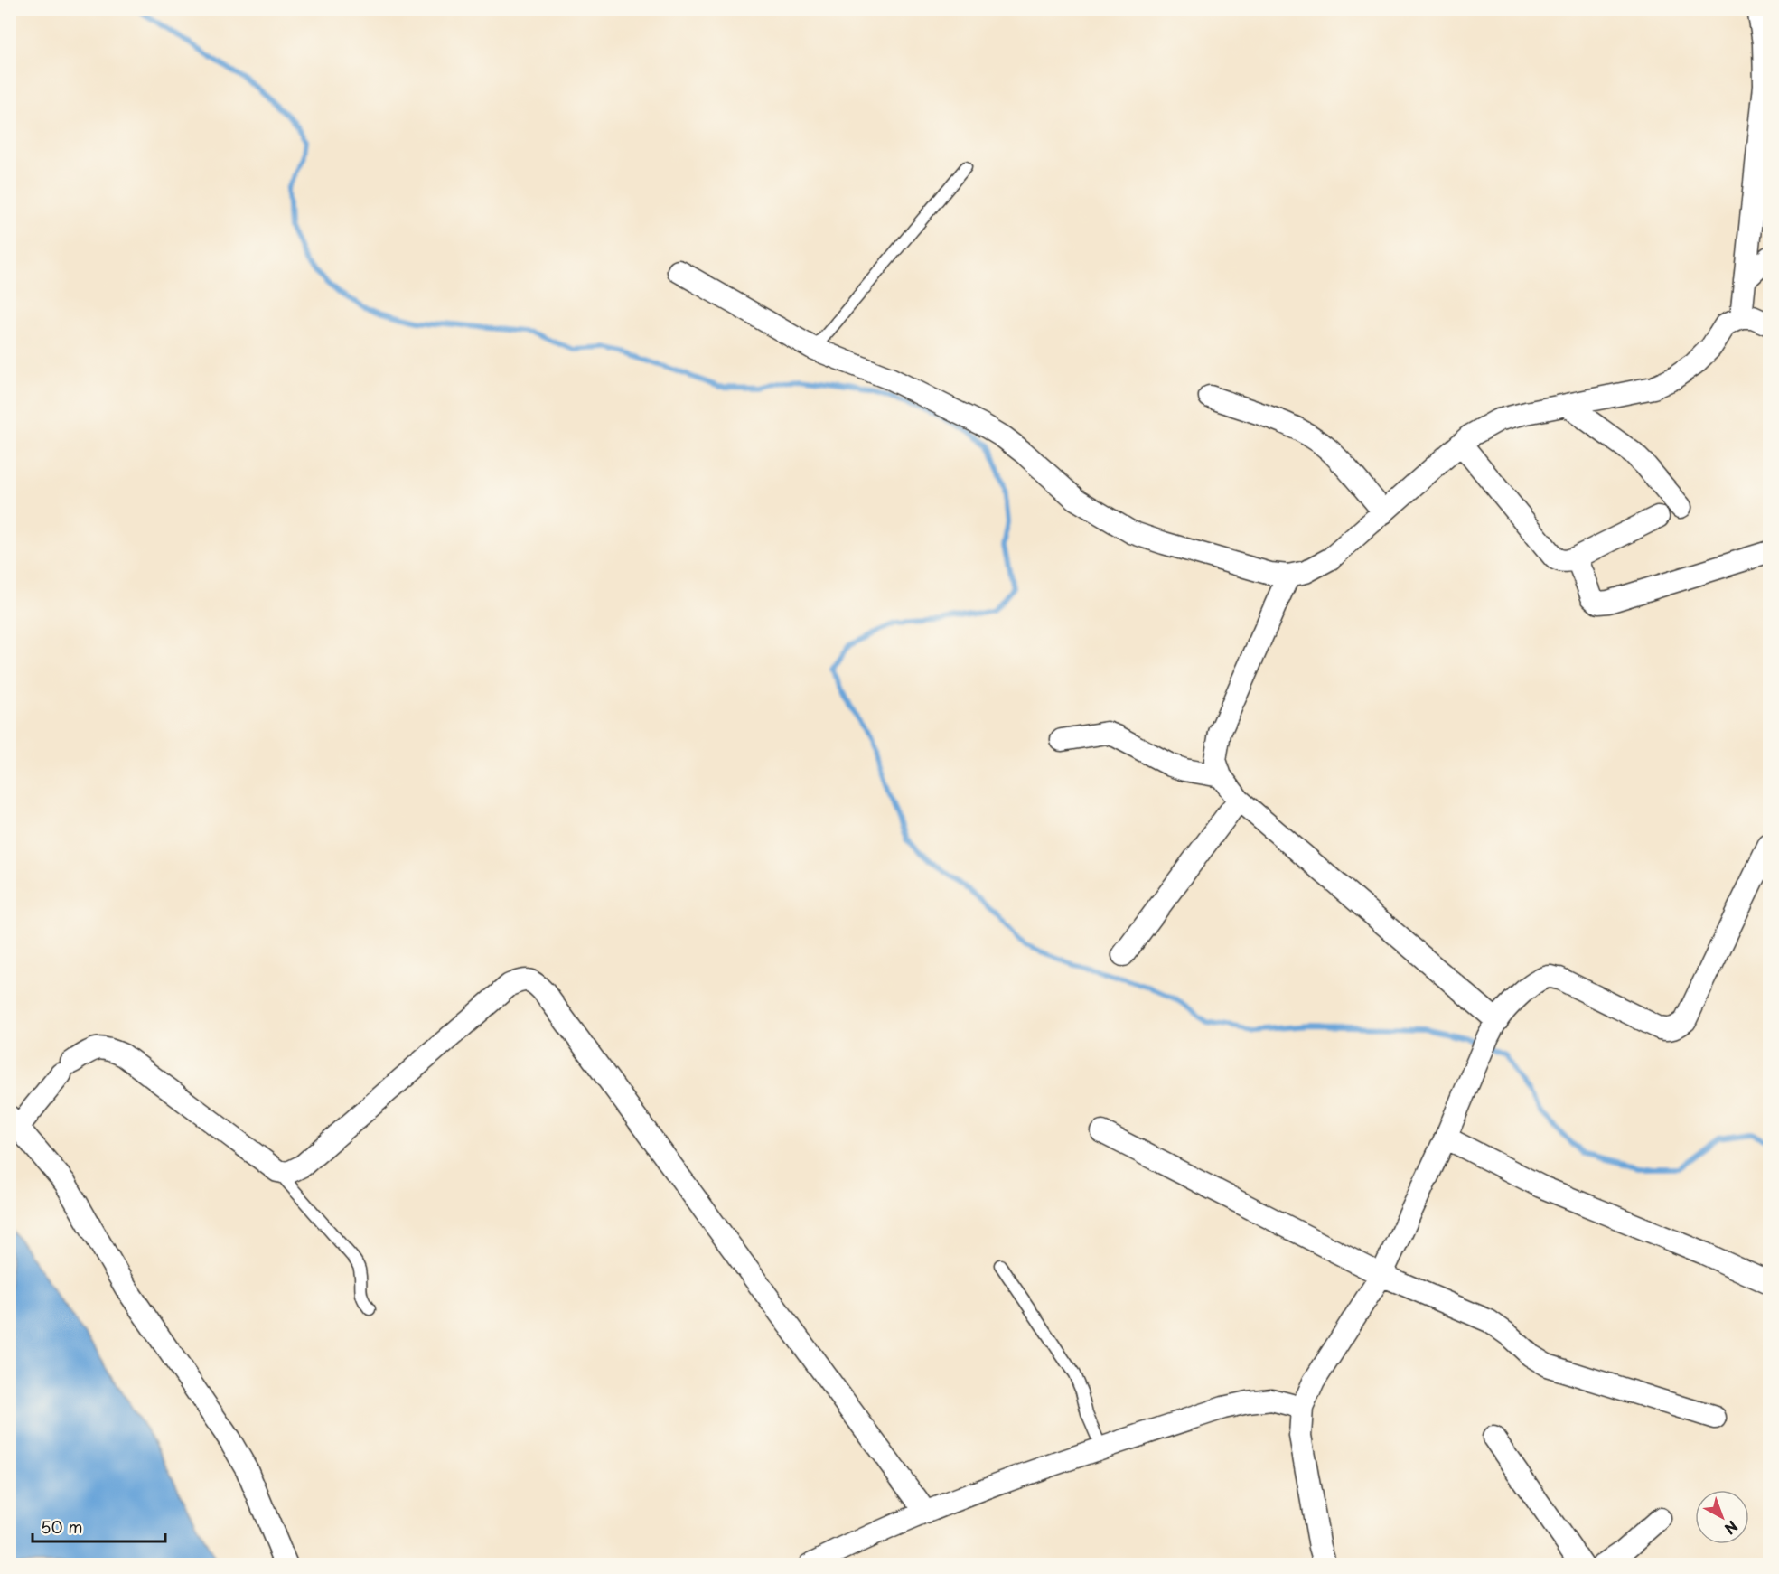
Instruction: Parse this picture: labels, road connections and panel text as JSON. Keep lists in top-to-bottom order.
{
  "scale_bar": "50 m",
  "north": "bottom right"
}
